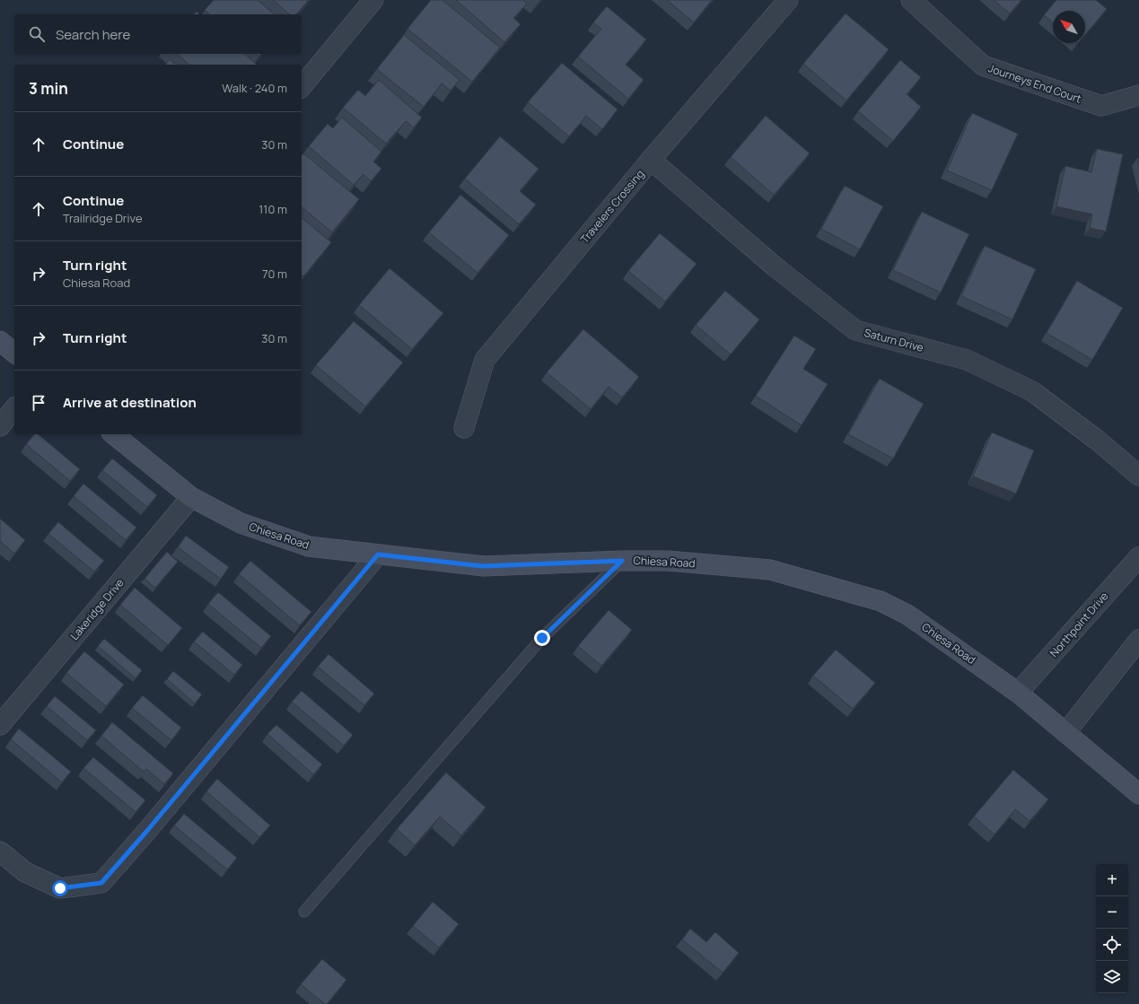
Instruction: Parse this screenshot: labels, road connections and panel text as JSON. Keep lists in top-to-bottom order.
{
  "streets": {
    "main road": ["Chiesa Road"],
    "street": [
      "Journeys End Court",
      "Travelers Crossing",
      "Saturn Drive",
      "Lakeridge Drive",
      "Northpoint Drive"
    ]
  },
  "crossings": [
    ["Travelers Crossing", "Saturn Drive"],
    ["Chiesa Road", "Lakeridge Drive"],
    ["Chiesa Road", "Northpoint Drive"]
  ],
  "north": "top left",
  "page": {
    "search": "Search here",
    "heading": ["3 min", "Walk · 240 m"],
    "list": [
      ["Continue", "30 m"],
      ["Continue", "Trailridge Drive", "110 m"],
      ["Turn right", "Chiesa Road", "70 m"],
      ["Turn right", "30 m"],
      "Arrive at destination"
    ],
    "map_buttons": ["+", "−"]
  }
}
